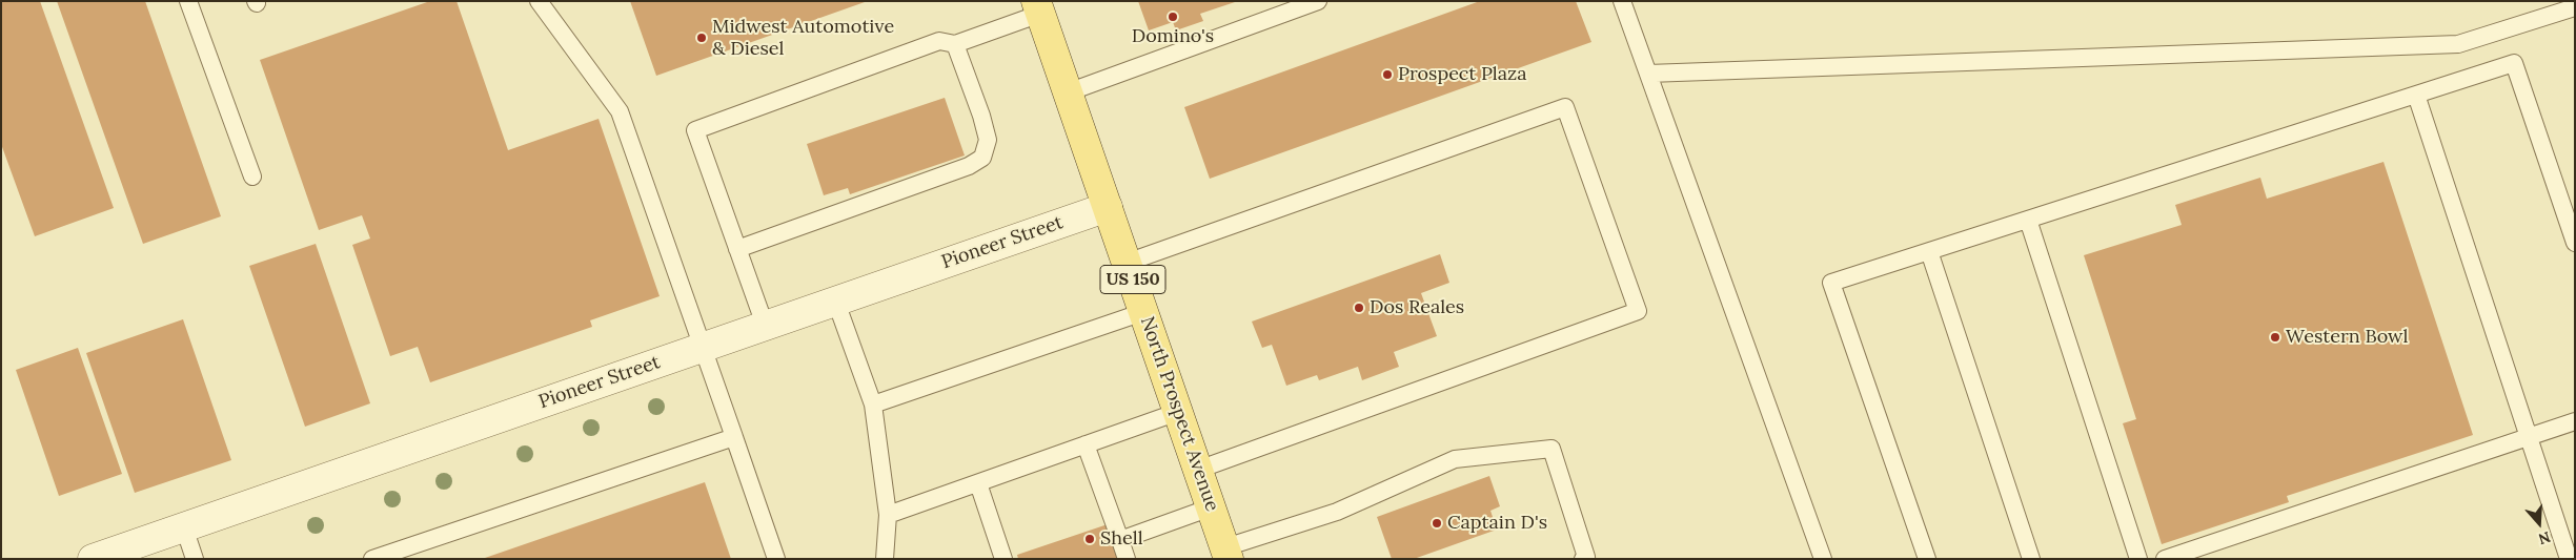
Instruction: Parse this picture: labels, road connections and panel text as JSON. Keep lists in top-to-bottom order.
{
  "streets": {
    "main road": ["US 150", "North Prospect Avenue"],
    "street": ["Pioneer Street"]
  },
  "crossings": [
    ["Pioneer Street", "North Prospect Avenue"]
  ],
  "places": [
    "Domino's",
    "Midwest Automotive & Diesel",
    "Prospect Plaza",
    "Dos Reales",
    "Western Bowl",
    "Captain D's",
    "Shell"
  ],
  "north": "bottom"
}
